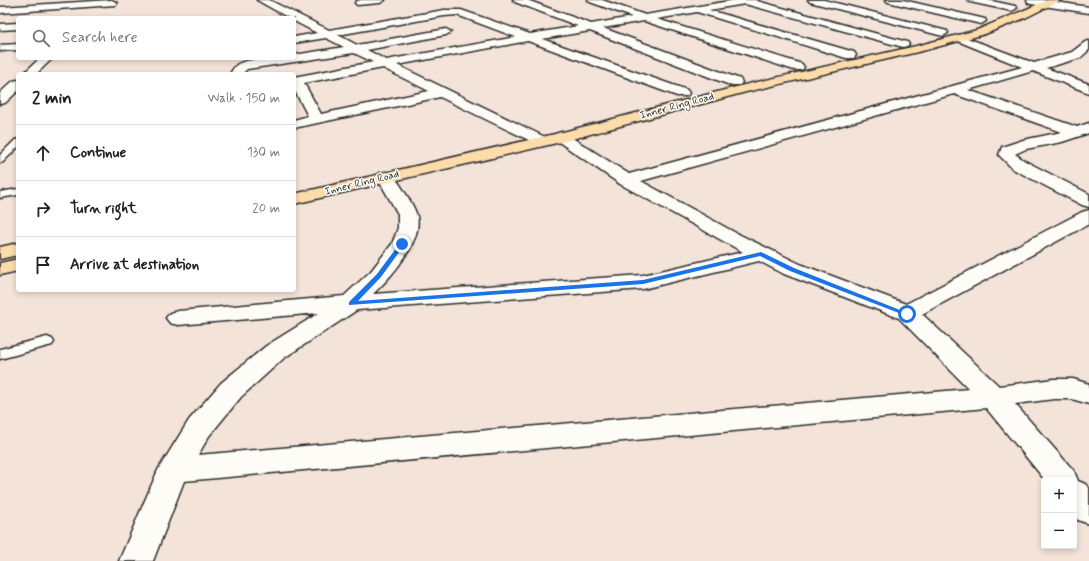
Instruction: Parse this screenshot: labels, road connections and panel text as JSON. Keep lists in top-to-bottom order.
{
  "streets": {
    "highway": ["Inner Ring Road"]
  },
  "page": {
    "search": "Search here",
    "heading": ["2 min", "Walk · 150 m"],
    "list": [
      ["Continue", "130 m"],
      ["Turn right", "20 m"],
      "Arrive at destination"
    ],
    "map_buttons": ["+", "−"]
  }
}
